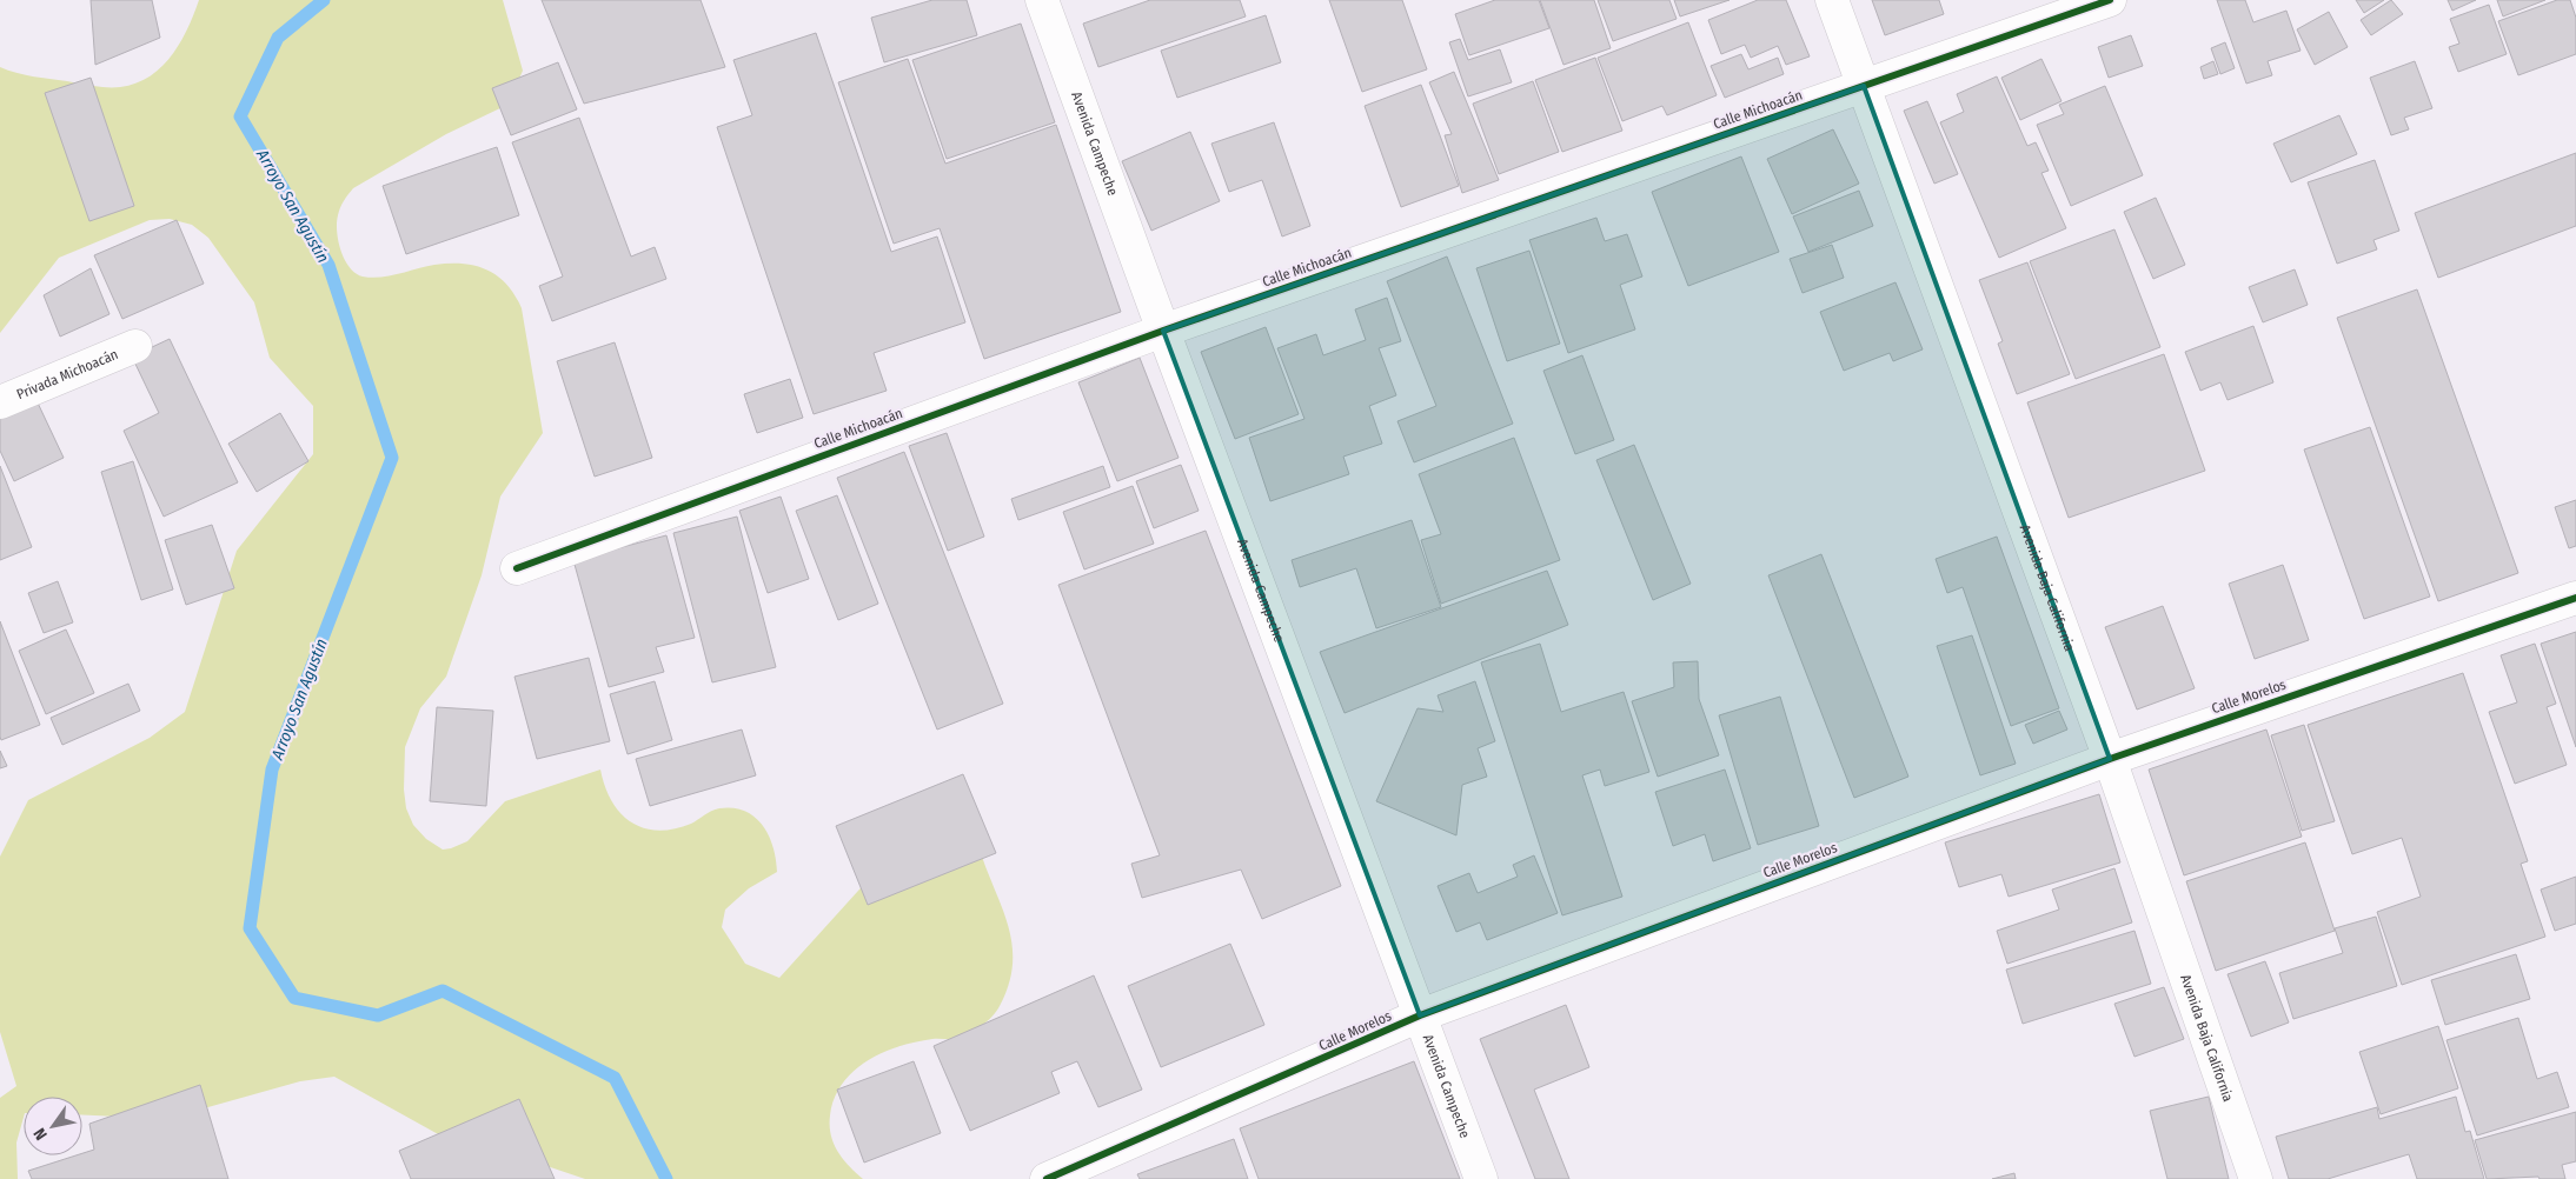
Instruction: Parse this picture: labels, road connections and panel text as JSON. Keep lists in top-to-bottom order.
{
  "streets": {
    "street": [
      "Calle Michoacán",
      "Avenida Campeche",
      "Privada Michoacán",
      "Avenida Baja California",
      "Calle Morelos"
    ]
  },
  "crossings": [
    ["Calle Michoacán", "Avenida Campeche"],
    ["Calle Michoacán", "Avenida Baja California"],
    ["Avenida Campeche", "Calle Morelos"],
    ["Avenida Baja California", "Calle Morelos"]
  ],
  "water": ["Arroyo San Agustín"],
  "north": "bottom left"
}
